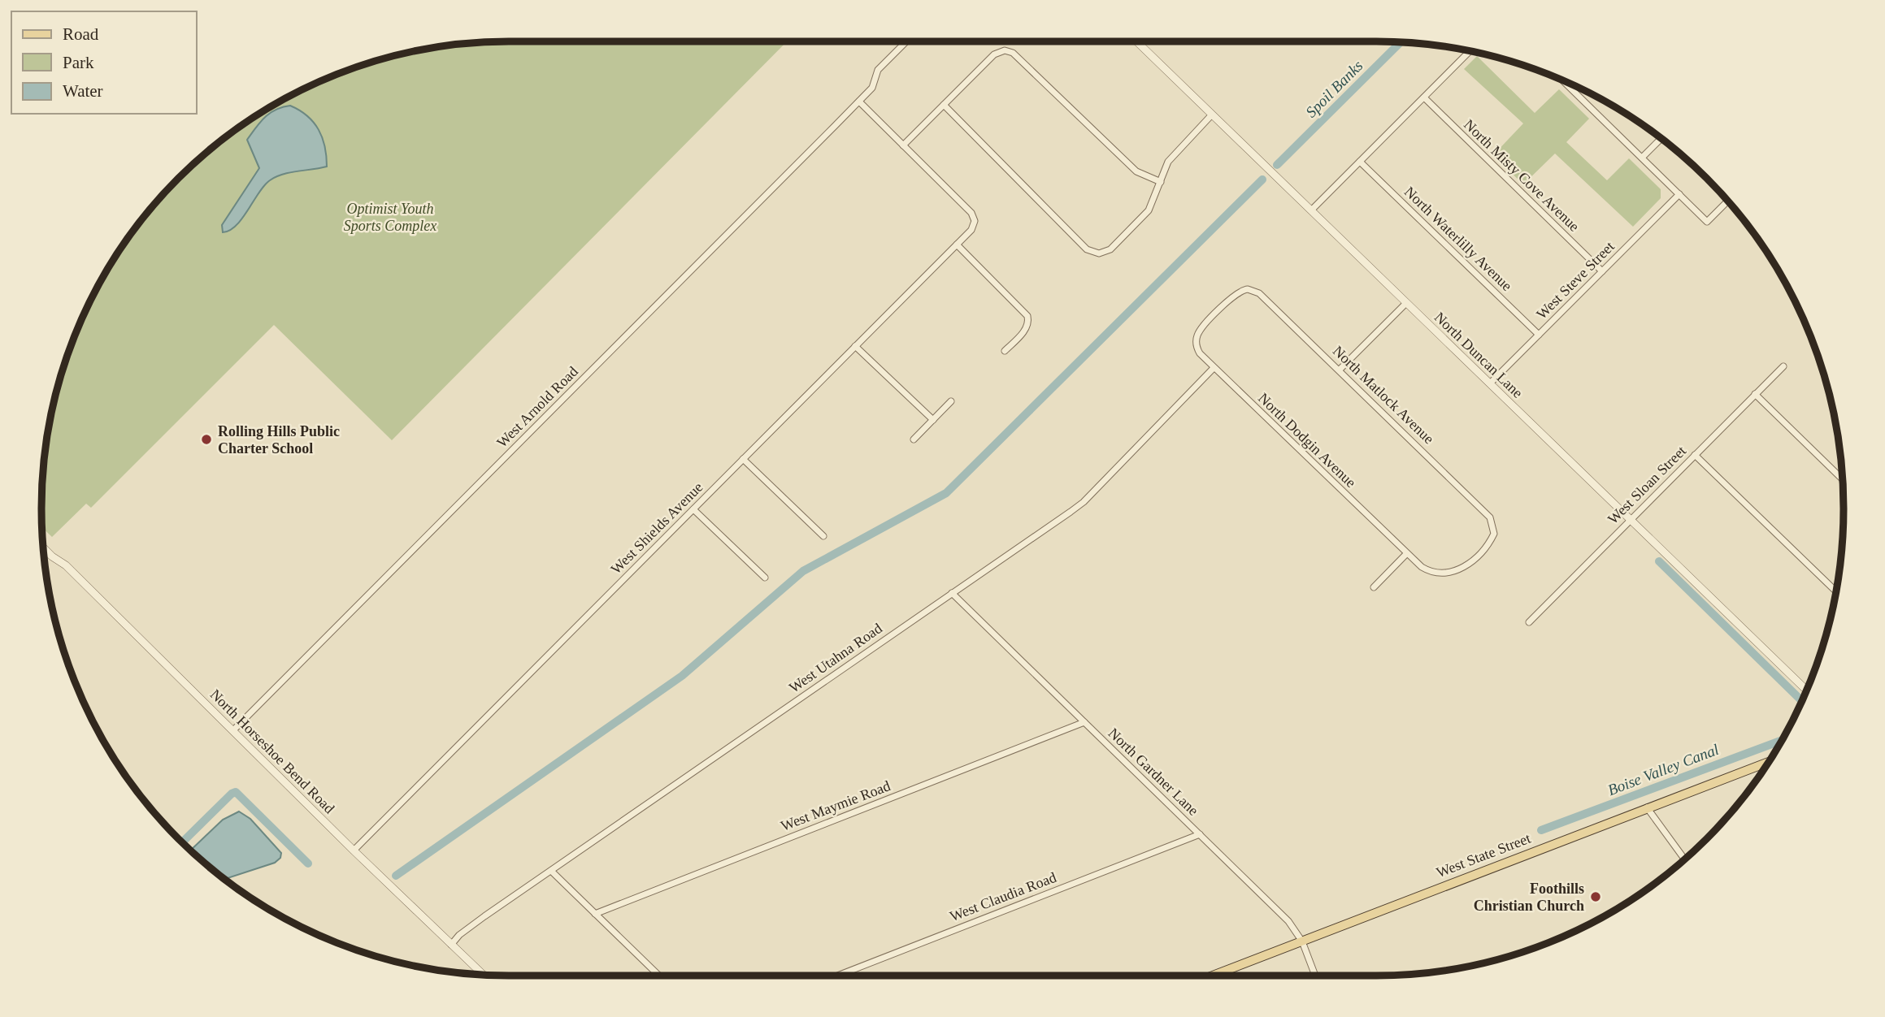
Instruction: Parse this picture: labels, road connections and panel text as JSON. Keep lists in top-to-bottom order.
{
  "streets": {
    "main road": ["West State Street"],
    "street": [
      "North Misty Cove Avenue",
      "North Waterlilly Avenue",
      "West Steve Street",
      "North Duncan Lane",
      "North Matlock Avenue",
      "West Arnold Road",
      "North Dodgin Avenue",
      "West Sloan Street",
      "West Shields Avenue",
      "West Utahna Road",
      "North Horseshoe Bend Road",
      "North Gardner Lane",
      "West Maymie Road",
      "West Claudia Road"
    ]
  },
  "crossings": [
    ["North Misty Cove Avenue", "West Steve Street"],
    ["North Waterlilly Avenue", "West Steve Street"],
    ["West Steve Street", "North Duncan Lane"],
    ["North Duncan Lane", "West Sloan Street"],
    ["North Matlock Avenue", "North Dodgin Avenue"],
    ["West Arnold Road", "North Horseshoe Bend Road"],
    ["North Dodgin Avenue", "West Utahna Road"],
    ["West Shields Avenue", "North Horseshoe Bend Road"],
    ["West Utahna Road", "North Horseshoe Bend Road"],
    ["West Utahna Road", "North Gardner Lane"],
    ["North Gardner Lane", "West Maymie Road"],
    ["North Gardner Lane", "West State Street"],
    ["North Gardner Lane", "West Claudia Road"]
  ],
  "water": ["Spoil Banks", "Boise Valley Canal"],
  "parks": ["Optimist Youth Sports Complex"],
  "places": ["Rolling Hills Public Charter School", "Foothills Christian Church"],
  "legend": ["Road", "Park", "Water"]
}
